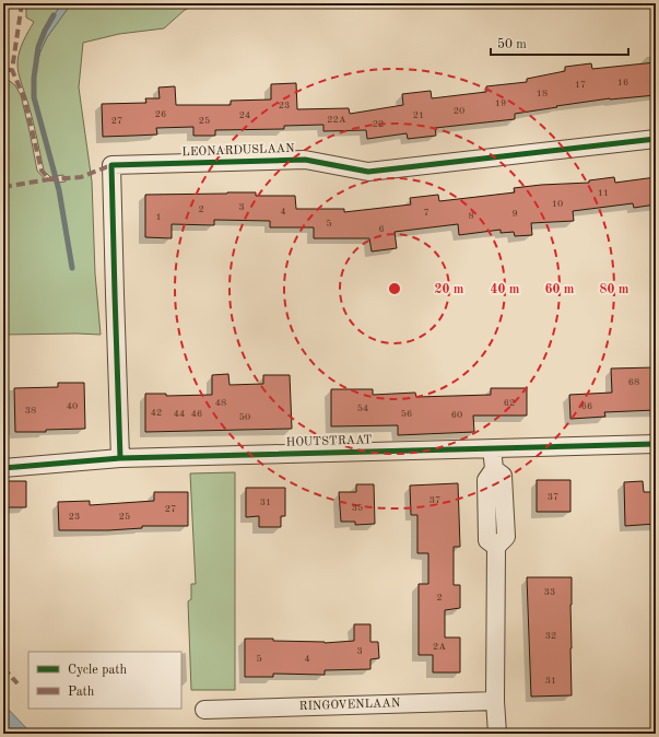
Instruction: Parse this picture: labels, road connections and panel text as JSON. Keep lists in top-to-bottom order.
{
  "streets": {
    "street": ["LEONARDUSLAAN", "HOUTSTRAAT", "RINGOVENLAAN"]
  },
  "crossings": [
    ["LEONARDUSLAAN", "HOUTSTRAAT"]
  ],
  "house_numbers": [
    "16",
    "17",
    "18",
    "19",
    "23",
    "20",
    "26",
    "24",
    "21",
    "22A",
    "27",
    "25",
    "22",
    "11",
    "10",
    "3",
    "2",
    "4",
    "7",
    "9",
    "8",
    "1",
    "5",
    "6",
    "68",
    "48",
    "62",
    "40",
    "66",
    "54",
    "38",
    "42",
    "44",
    "46",
    "56",
    "60",
    "50",
    "37",
    "37",
    "31",
    "35",
    "27",
    "23",
    "25",
    "33",
    "2",
    "32",
    "2A",
    "3",
    "5",
    "4",
    "31"
  ],
  "legend": ["Cycle path", "Path"],
  "scale_bar": "50 m",
  "rings": [
    "20 m",
    "40 m",
    "60 m",
    "80 m"
  ]
}
